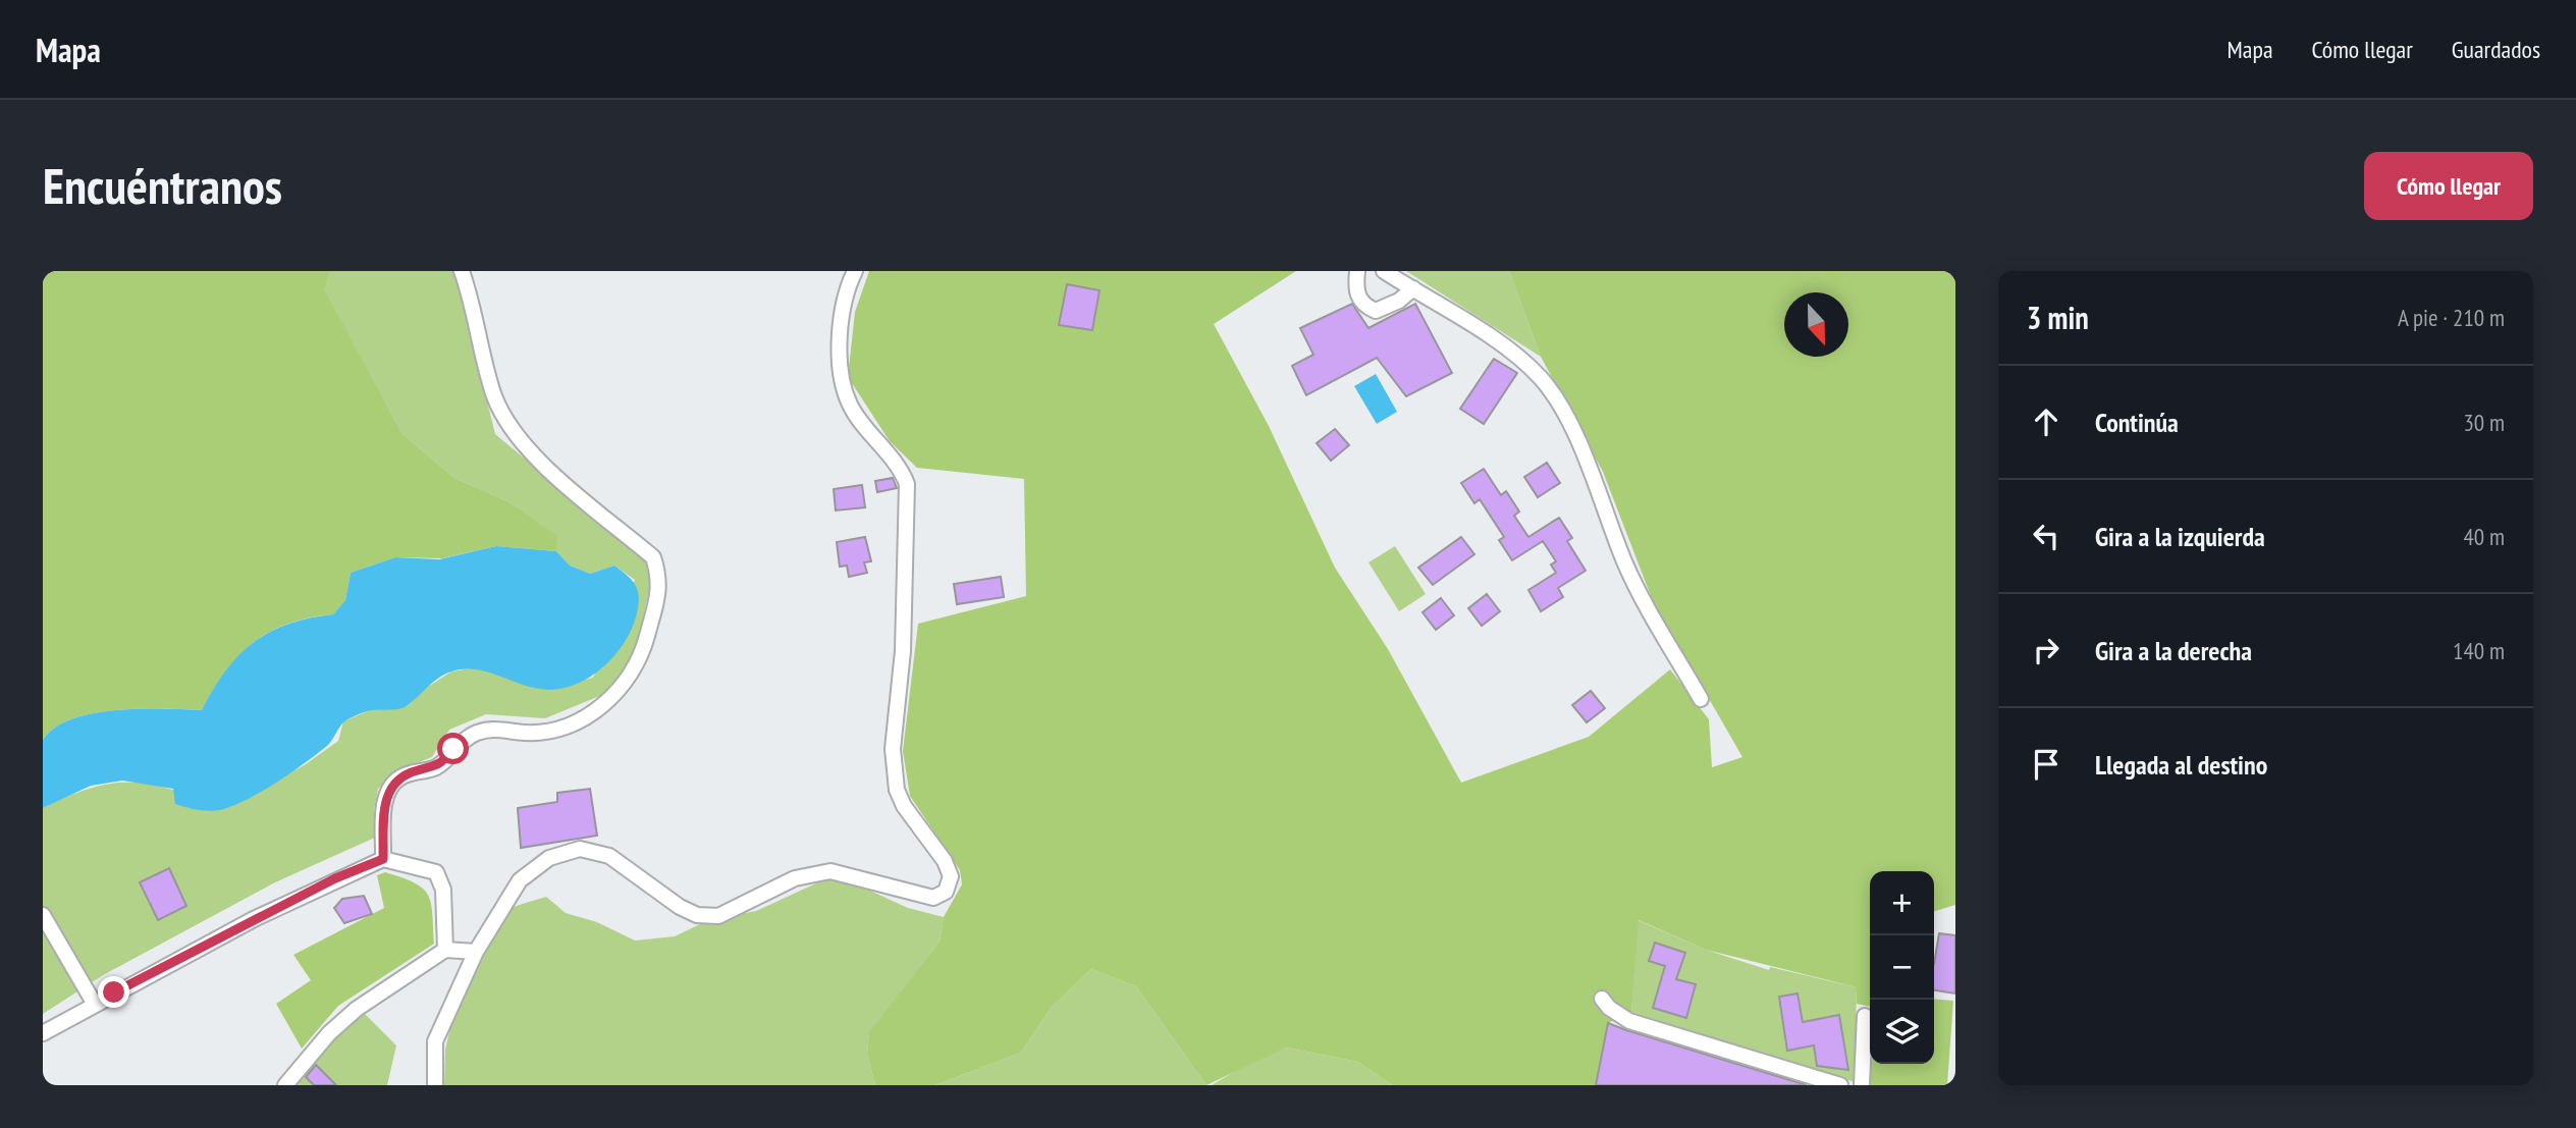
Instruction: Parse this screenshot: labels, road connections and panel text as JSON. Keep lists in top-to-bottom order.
{
  "north": "bottom",
  "page": {
    "header": "Mapa",
    "nav": ["Mapa", "Cómo llegar", "Guardados"],
    "buttons": "Cómo llegar",
    "title": "Encuéntranos",
    "heading": ["3 min", "A pie · 210 m"],
    "list": [
      ["Continúa", "30 m"],
      ["Gira a la izquierda", "40 m"],
      ["Gira a la derecha", "140 m"],
      "Llegada al destino"
    ],
    "map_buttons": ["+", "−"]
  }
}
